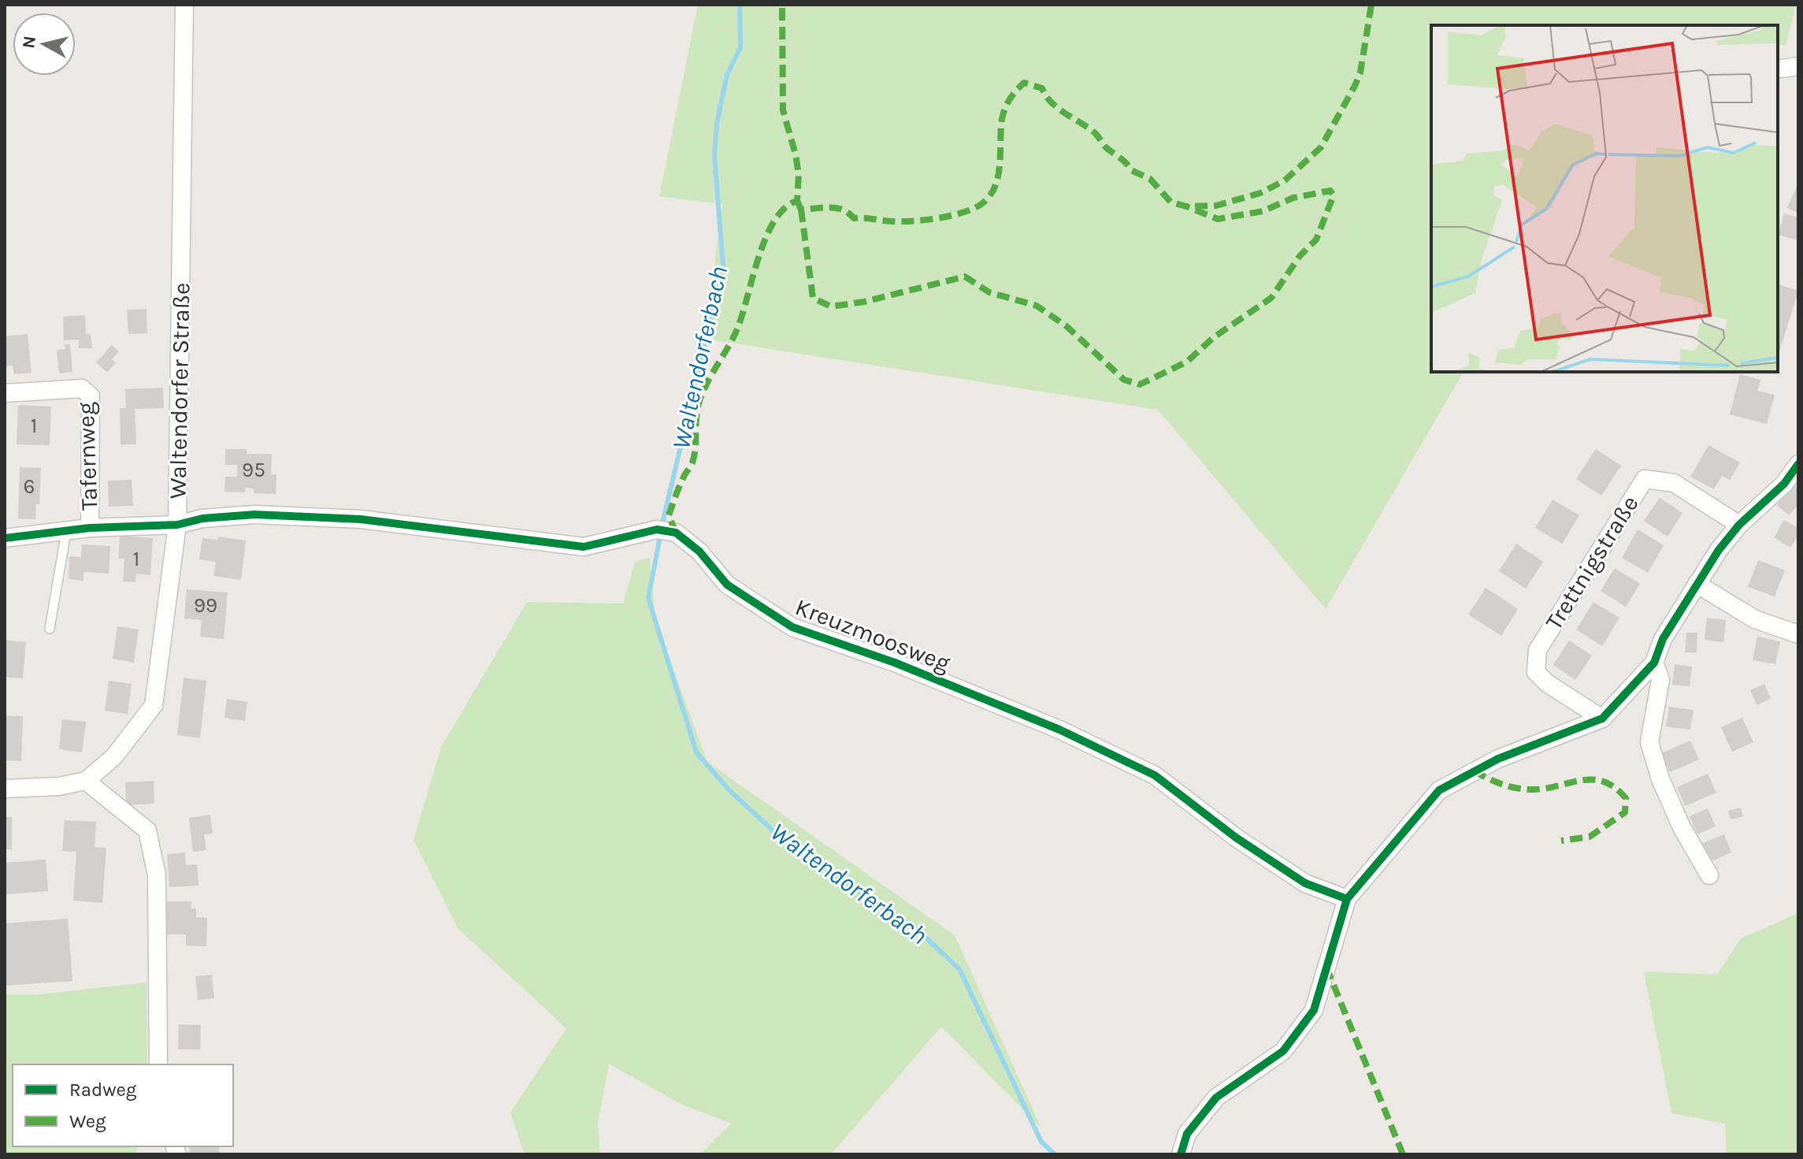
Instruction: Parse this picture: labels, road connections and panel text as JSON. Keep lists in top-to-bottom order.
{
  "streets": {
    "street": [
      "Waltendorfer Straße",
      "Tafernweg",
      "Trettnigstraße",
      "Kreuzmoosweg"
    ]
  },
  "crossings": [
    ["Waltendorfer Straße", "Kreuzmoosweg"],
    ["Tafernweg", "Kreuzmoosweg"]
  ],
  "water": ["Waltendorferbach"],
  "house_numbers": [
    "1",
    "95",
    "6",
    "1",
    "99"
  ],
  "legend": ["Radweg", "Weg"],
  "north": "left"
}
